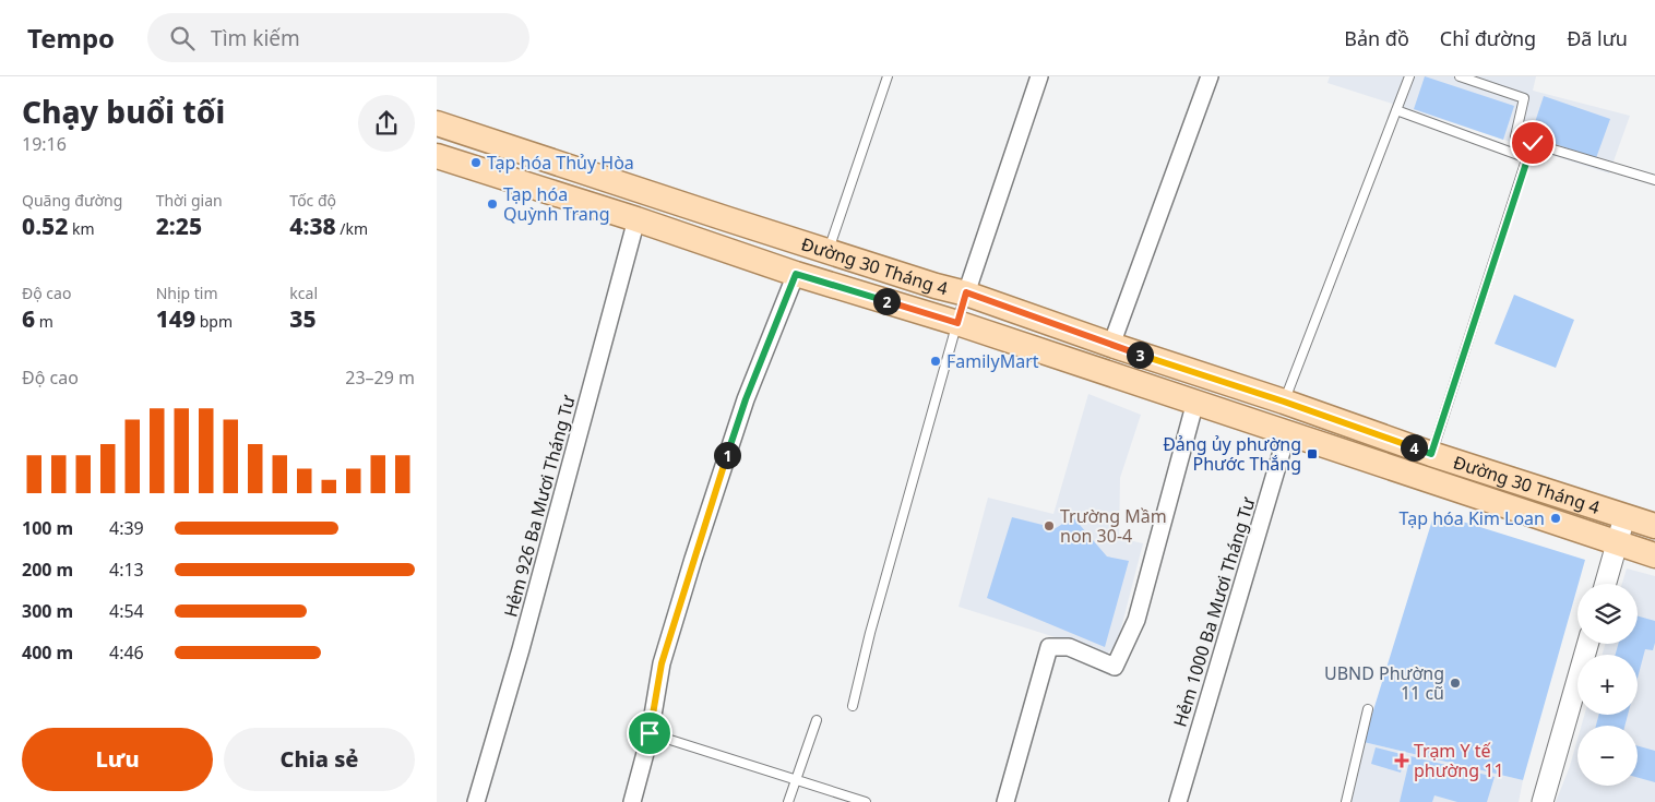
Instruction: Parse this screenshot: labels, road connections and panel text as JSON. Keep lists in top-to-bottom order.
{
  "streets": {
    "main road": ["Đường 30 Tháng 4"],
    "street": ["Hẻm 926 Ba Mươi Tháng Tư", "Hẻm 1000 Ba Mươi Tháng Tư"]
  },
  "crossings": [
    ["Đường 30 Tháng 4", "Hẻm 926 Ba Mươi Tháng Tư"],
    ["Đường 30 Tháng 4", "Hẻm 1000 Ba Mươi Tháng Tư"]
  ],
  "places": {
    "other": [
      "Tạp hóa Thủy Hòa",
      "Tạp hóa Quỳnh Trang",
      "FamilyMart",
      "Tạp hóa Kim Loan",
      "Trường Mầm non 30-4",
      "UBND Phường 11 cũ"
    ],
    "transit": ["Đảng ủy phường Phước Thắng"],
    "health": ["Trạm Y tế phường 11"]
  },
  "page": {
    "header": "Tempo",
    "search": "Tìm kiếm",
    "nav": ["Bản đồ", "Chỉ đường", "Đã lưu"],
    "heading": ["Chạy buổi tối", "19:16"],
    "stats": [
      ["Quãng đường", "0.52 km"],
      ["Thời gian", "2:25"],
      ["Tốc độ", "4:38 /km"],
      ["Độ cao", "6 m"],
      ["Nhịp tim", "149 bpm"],
      ["kcal", "35"]
    ],
    "pins": [
      "2",
      "3",
      "4",
      "1"
    ],
    "chart": ["Độ cao", "23–29 m"],
    "list": [
      {
        "name": "100 m",
        "note": "4:39"
      },
      {
        "name": "200 m",
        "note": "4:13"
      },
      {
        "name": "300 m",
        "note": "4:54"
      },
      {
        "name": "400 m",
        "note": "4:46"
      }
    ],
    "map_buttons": ["+", "−"],
    "buttons": ["Lưu", "Chia sẻ"]
  }
}
